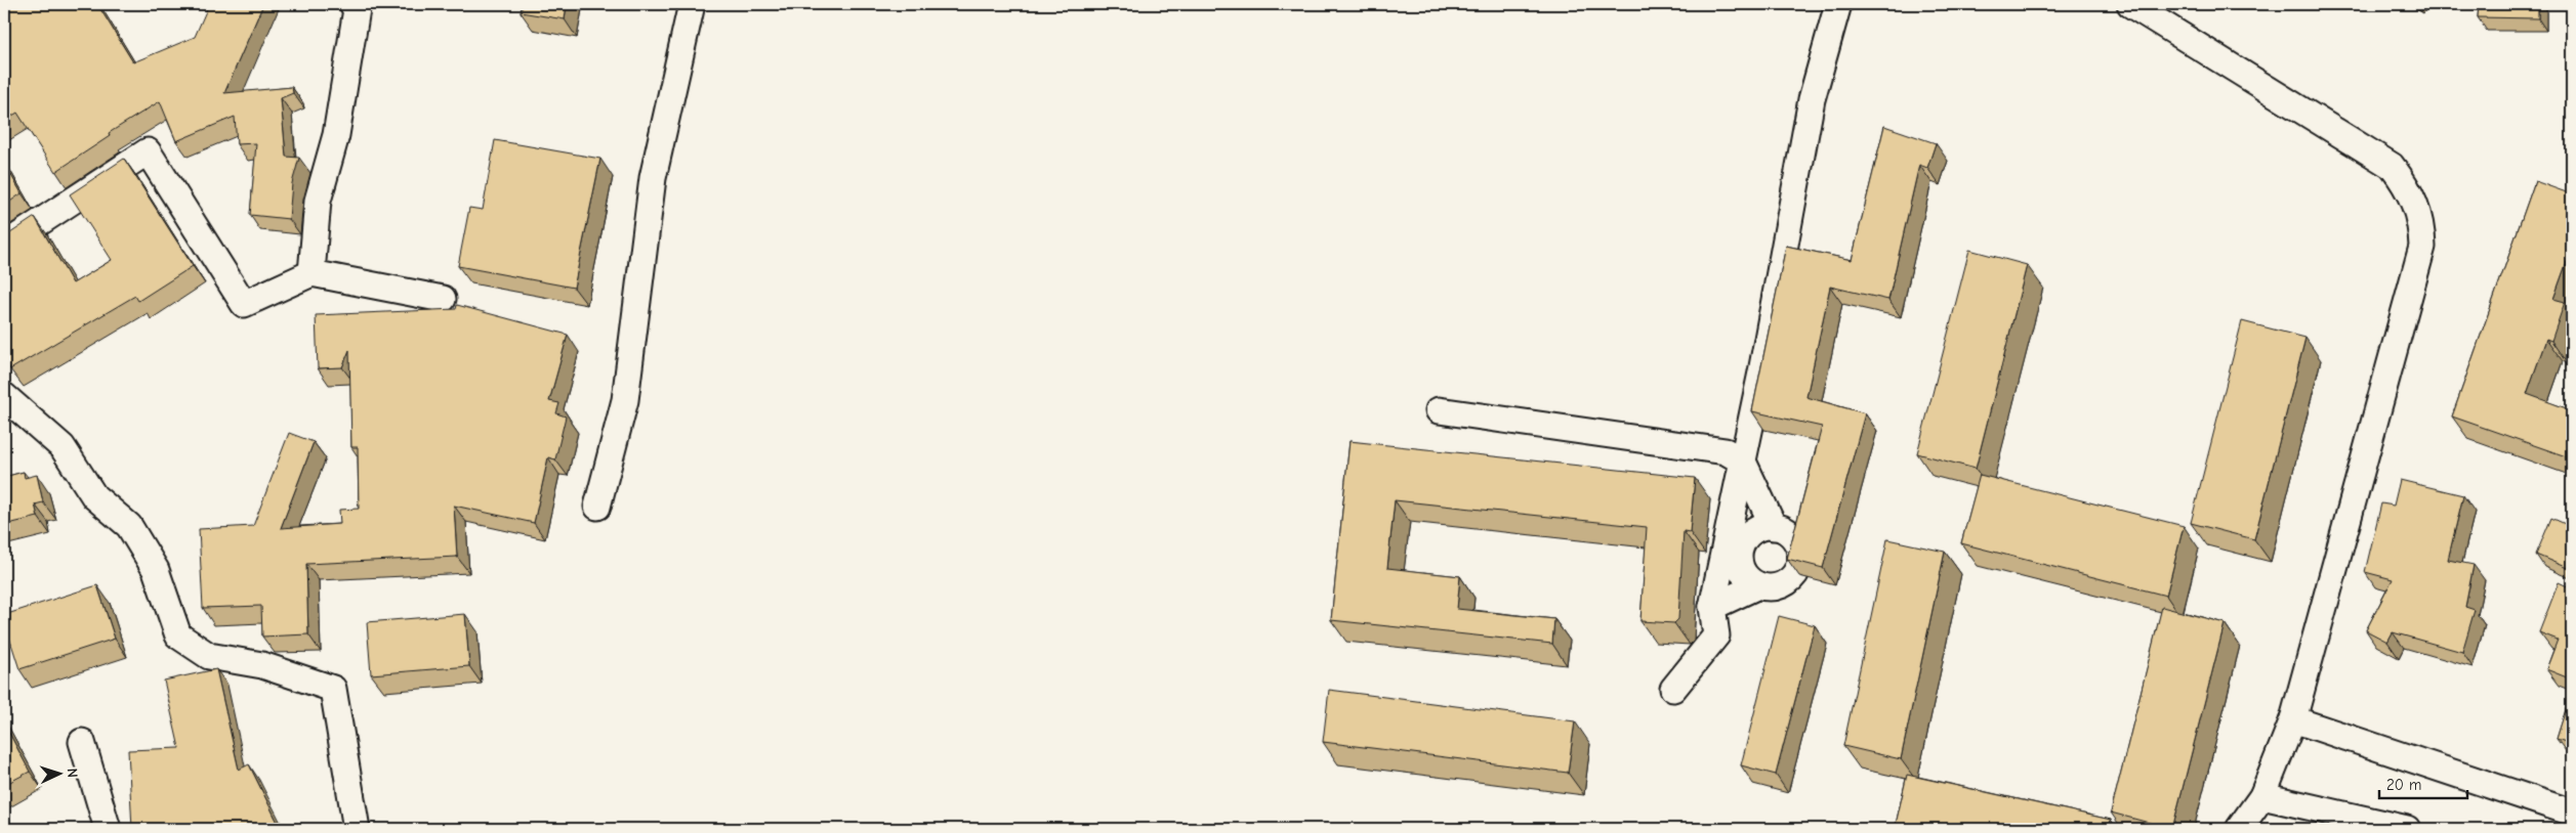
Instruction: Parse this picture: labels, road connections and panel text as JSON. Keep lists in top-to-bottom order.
{
  "scale_bar": "20 m",
  "north": "right"
}
